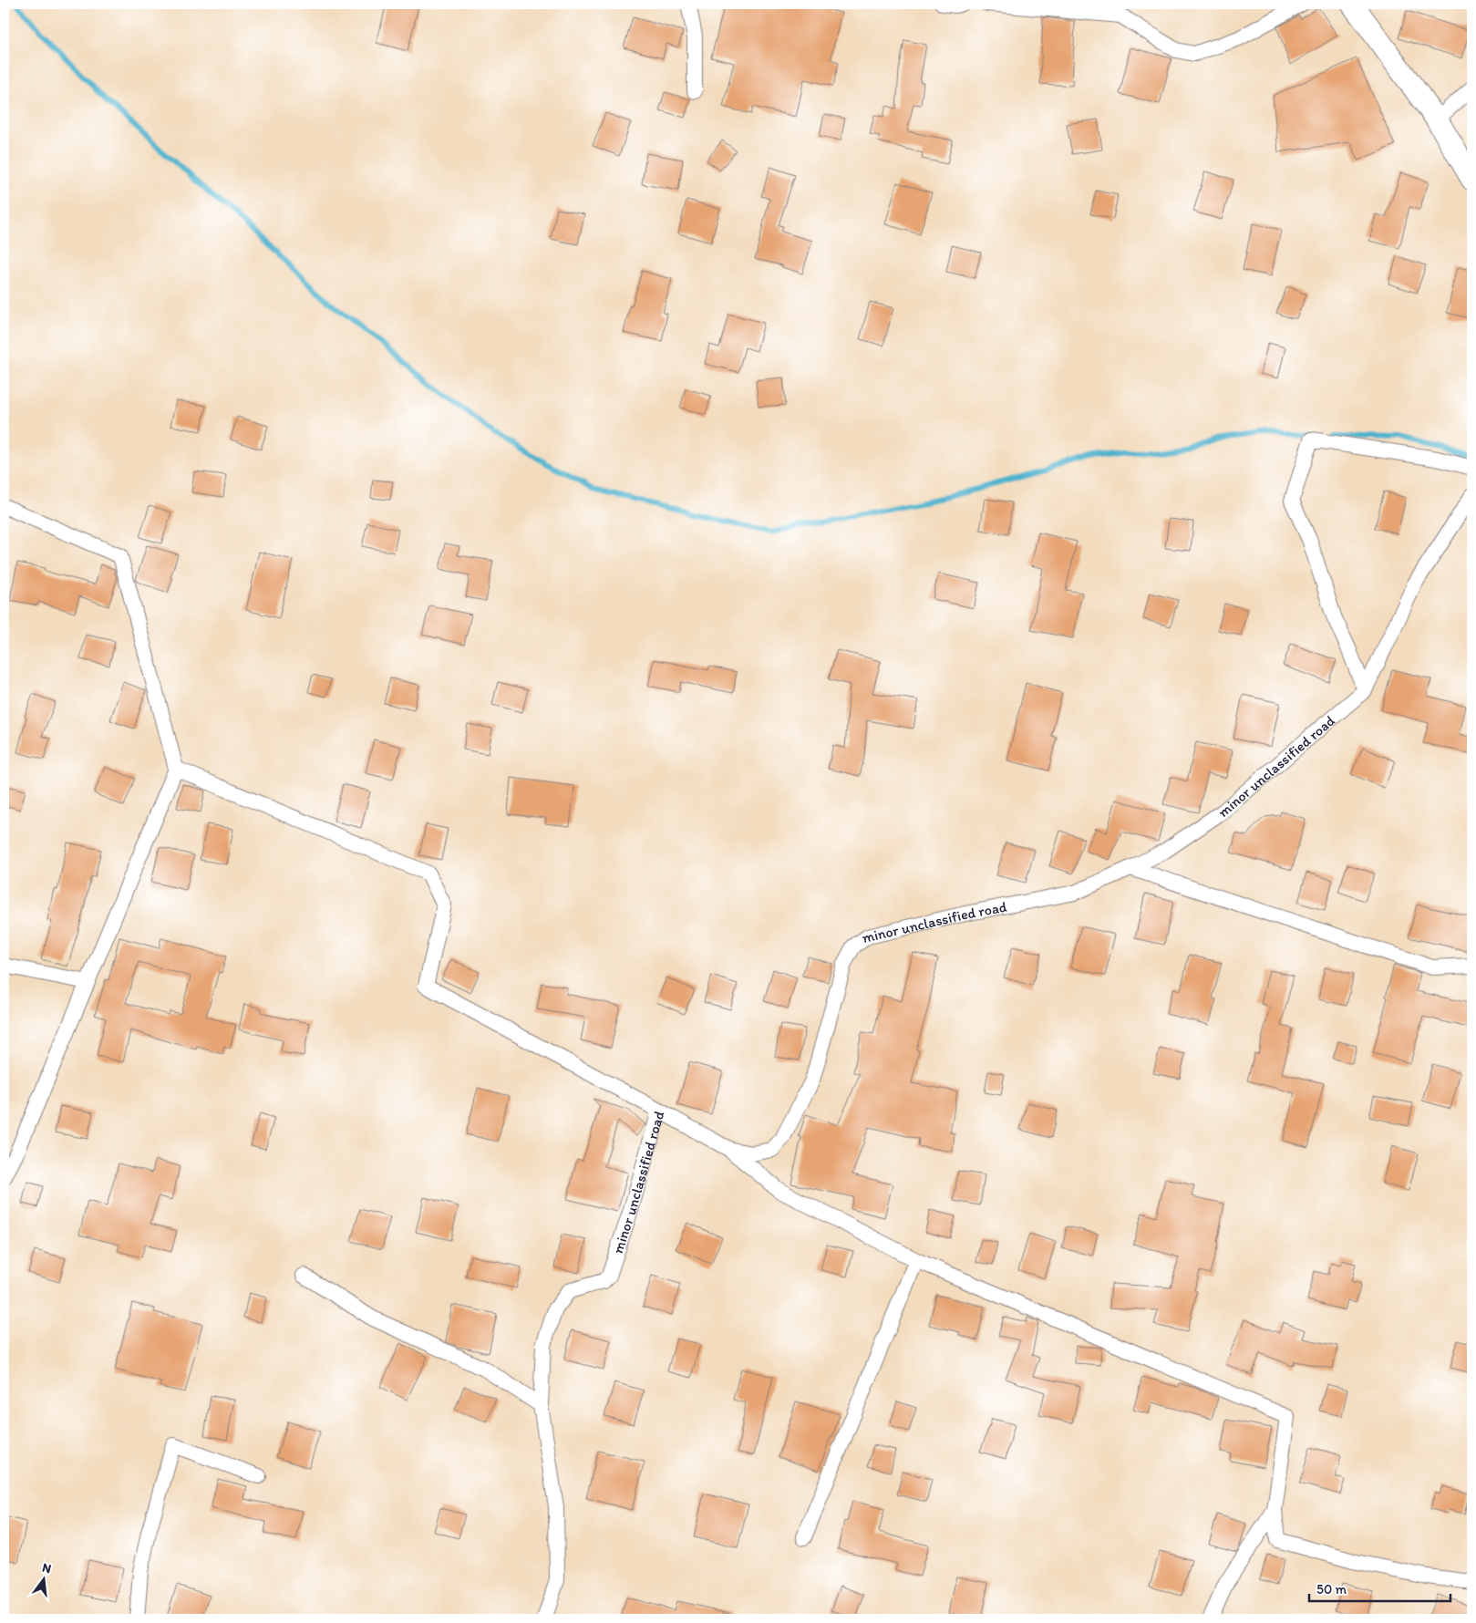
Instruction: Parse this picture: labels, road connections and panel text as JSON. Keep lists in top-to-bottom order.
{
  "streets": {
    "street": ["minor unclassified road"]
  },
  "scale_bar": "50 m",
  "north": "top"
}
